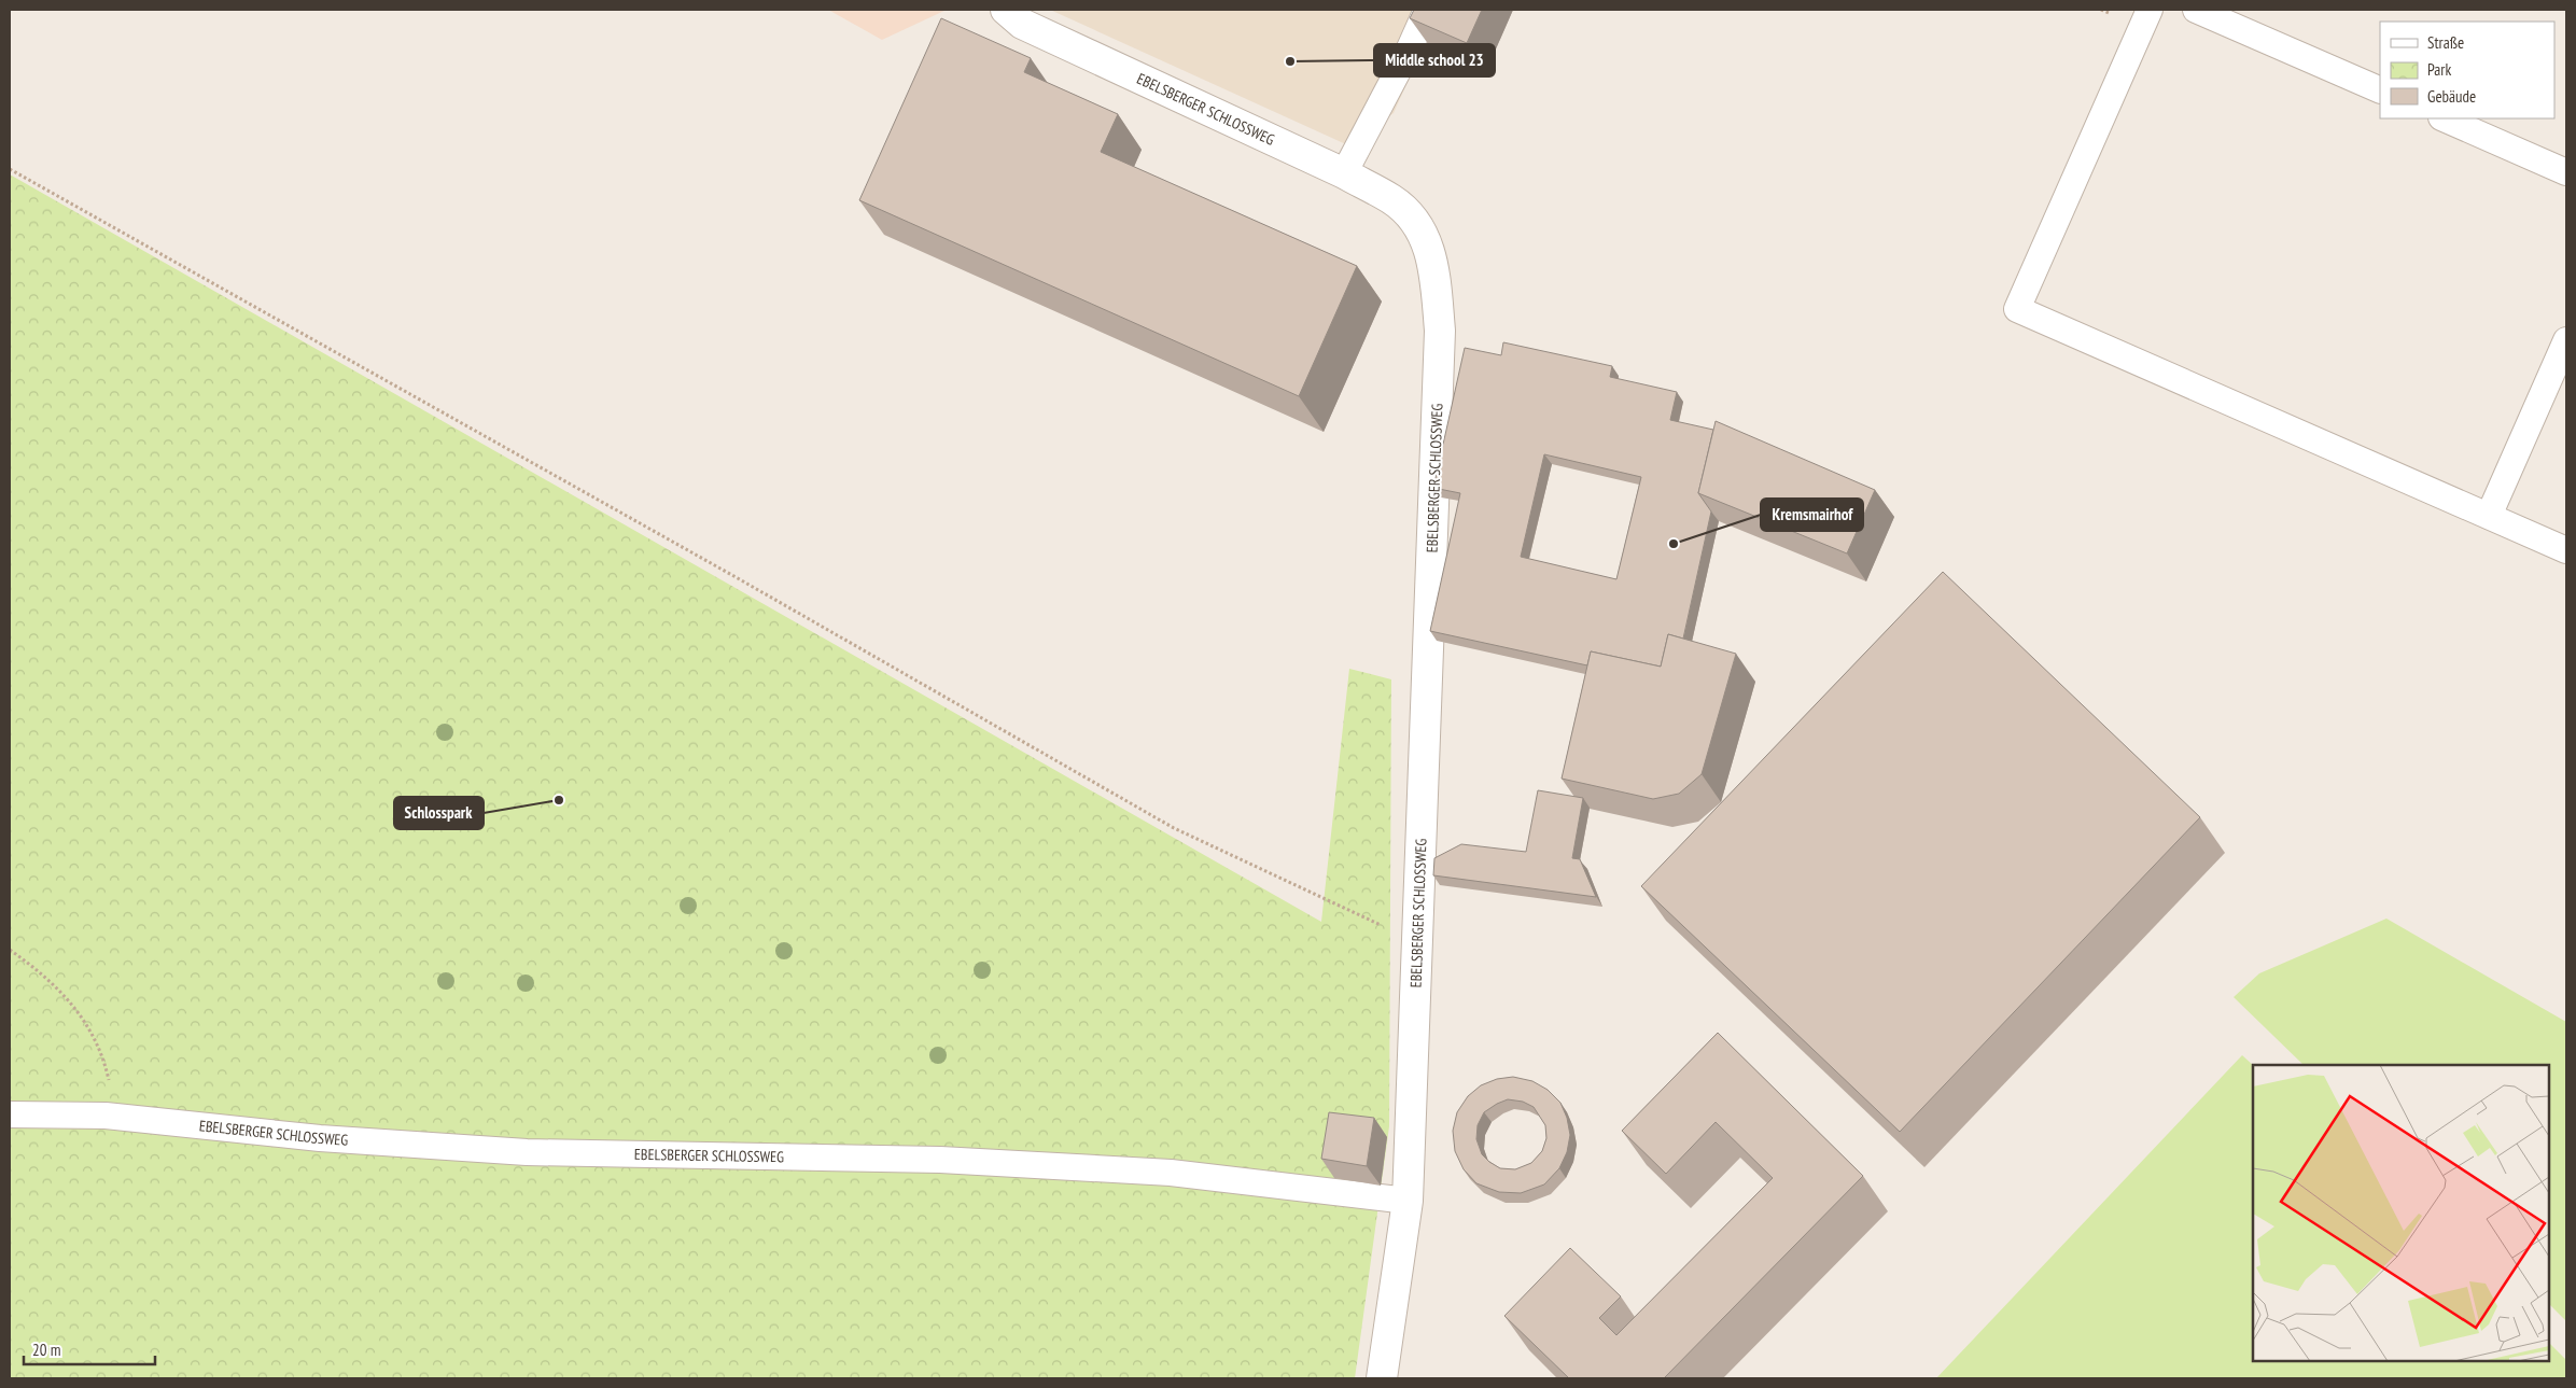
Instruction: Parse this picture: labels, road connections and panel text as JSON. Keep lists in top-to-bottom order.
{
  "streets": {
    "street": ["EBELSBERGER SCHLOSSWEG"]
  },
  "places": ["Middle school 23", "Kremsmairhof", "Schlosspark"],
  "legend": ["Straße", "Park", "Gebäude"],
  "scale_bar": "20 m"
}
